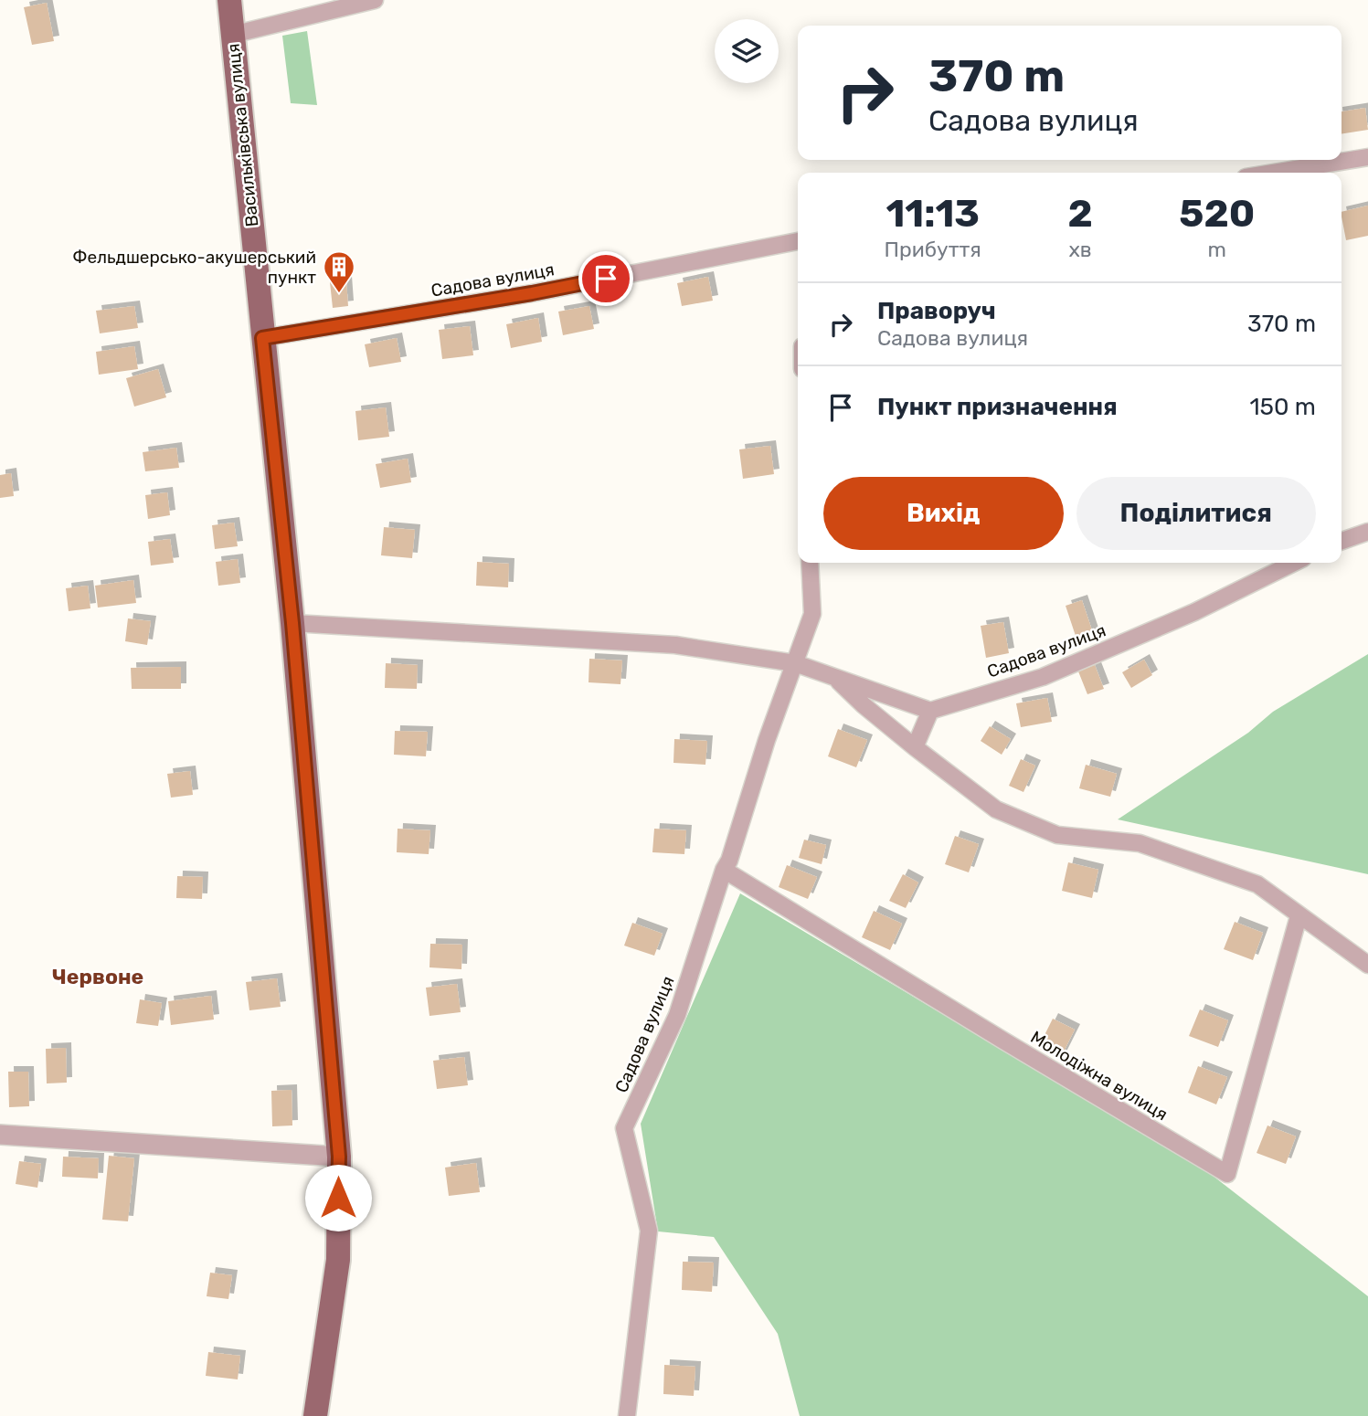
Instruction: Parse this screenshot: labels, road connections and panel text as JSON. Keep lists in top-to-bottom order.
{
  "streets": {
    "main road": ["Васильківська вулиця"],
    "street": ["Садова вулиця", "Молодіжна вулиця"]
  },
  "crossings": [
    ["Васильківська вулиця", "Садова вулиця"],
    ["Садова вулиця", "Молодіжна вулиця"]
  ],
  "districts": ["Червоне"],
  "places": {
    "building": ["Фельдшерсько-акушерський пункт"]
  },
  "page": {
    "turn": ["370 m", "Садова вулиця"],
    "eta": [
      "11:13",
      "Прибуття",
      "2",
      "хв",
      "520",
      "m"
    ],
    "list": [
      {
        "name": "Праворуч",
        "note": "Садова вулиця",
        "value": "370 m"
      },
      {
        "name": "Пункт призначення",
        "value": "150 m"
      }
    ],
    "buttons": ["Вихід", "Поділитися"]
  }
}
